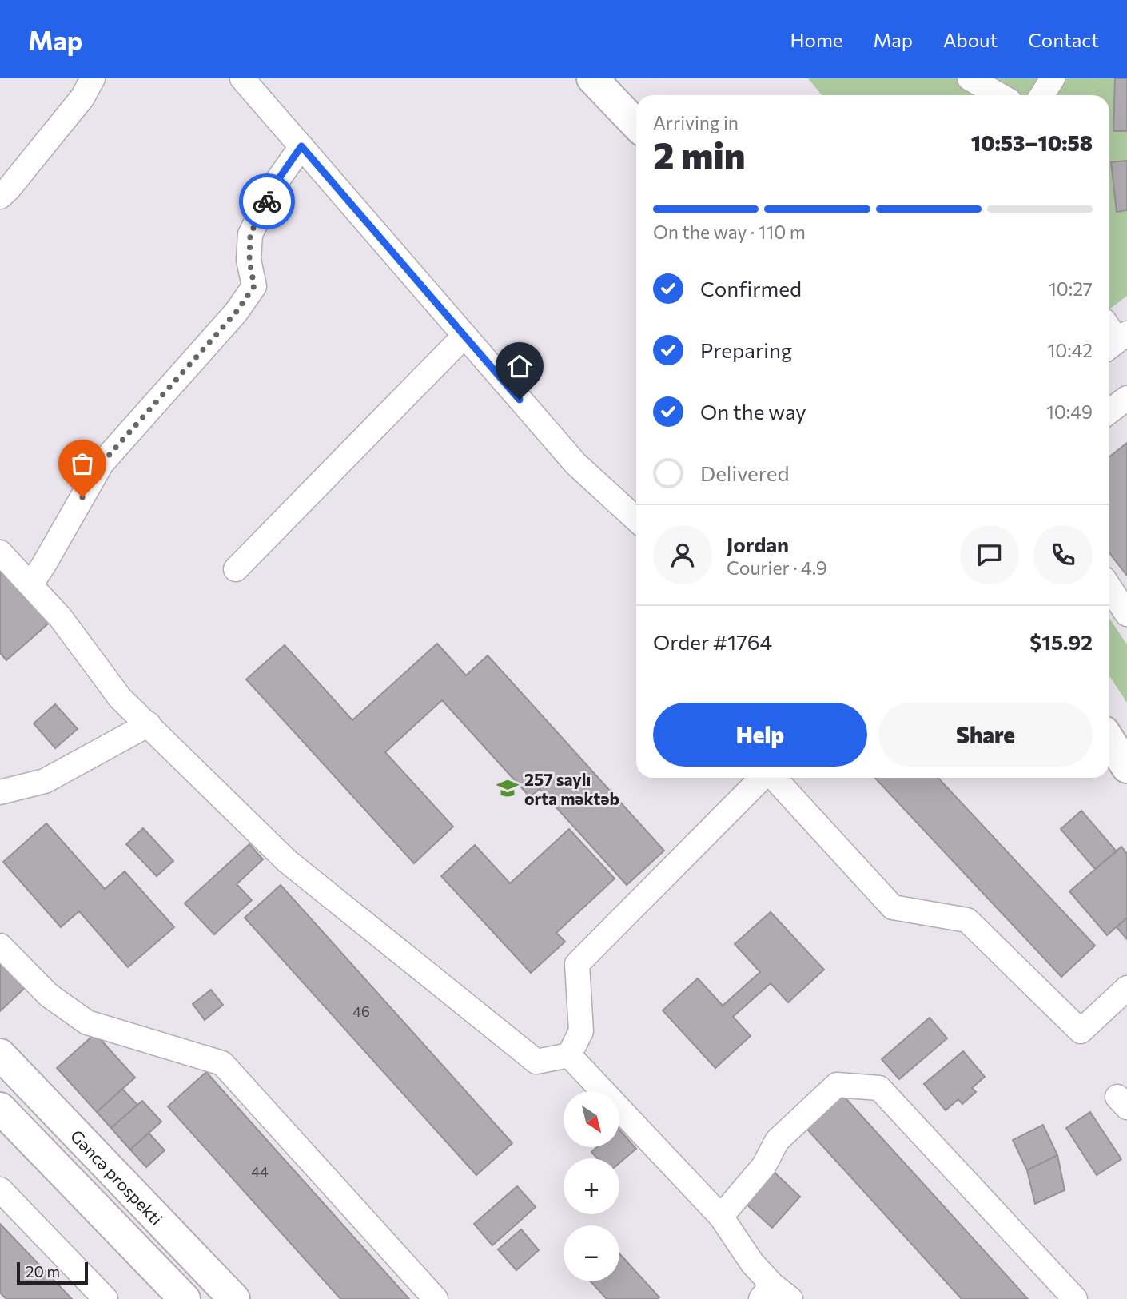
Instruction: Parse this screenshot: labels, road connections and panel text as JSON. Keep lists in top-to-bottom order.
{
  "streets": {
    "main road": ["Gəncə prospekti"]
  },
  "places": {
    "school or university": ["257 saylı orta məktəb"]
  },
  "house_numbers": ["46", "44"],
  "scale_bar": "20 m",
  "north": "bottom right",
  "page": {
    "header": "Map",
    "nav": [
      "Home",
      "Map",
      "About",
      "Contact"
    ],
    "heading": ["2 min", "Arriving in", "10:53–10:58"],
    "panel": [
      "Jordan",
      "Courier · 4.9",
      "Order #1764",
      "$15.92"
    ],
    "bar": "On the way · 110 m",
    "list": [
      ["Confirmed", "10:27"],
      ["Preparing", "10:42"],
      ["On the way", "10:49"],
      "Delivered"
    ],
    "buttons": ["Help", "Share"],
    "map_buttons": ["+", "−"],
    "scale": "20 m"
  }
}
